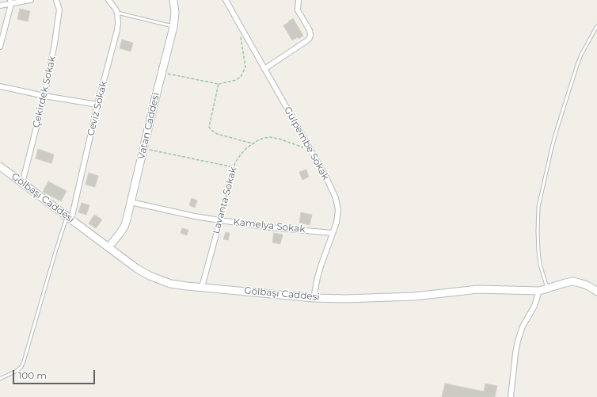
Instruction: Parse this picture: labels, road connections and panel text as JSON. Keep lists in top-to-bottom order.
{
  "streets": {
    "street": [
      "Çekirdek Sokak",
      "Ceviz Sokak",
      "Vatan Caddesi",
      "Gülpembe Sokak",
      "Gölbaşı Caddesi",
      "Lavanta Sokak",
      "Kamelya Sokak"
    ]
  },
  "crossings": [
    ["Çekirdek Sokak", "Gölbaşı Caddesi"],
    ["Ceviz Sokak", "Gölbaşı Caddesi"],
    ["Vatan Caddesi", "Gölbaşı Caddesi"],
    ["Vatan Caddesi", "Kamelya Sokak"],
    ["Gülpembe Sokak", "Gölbaşı Caddesi"],
    ["Gülpembe Sokak", "Lavanta Sokak"],
    ["Gülpembe Sokak", "Kamelya Sokak"],
    ["Gölbaşı Caddesi", "Lavanta Sokak"],
    ["Lavanta Sokak", "Kamelya Sokak"]
  ],
  "scale_bar": "100 m"
}
